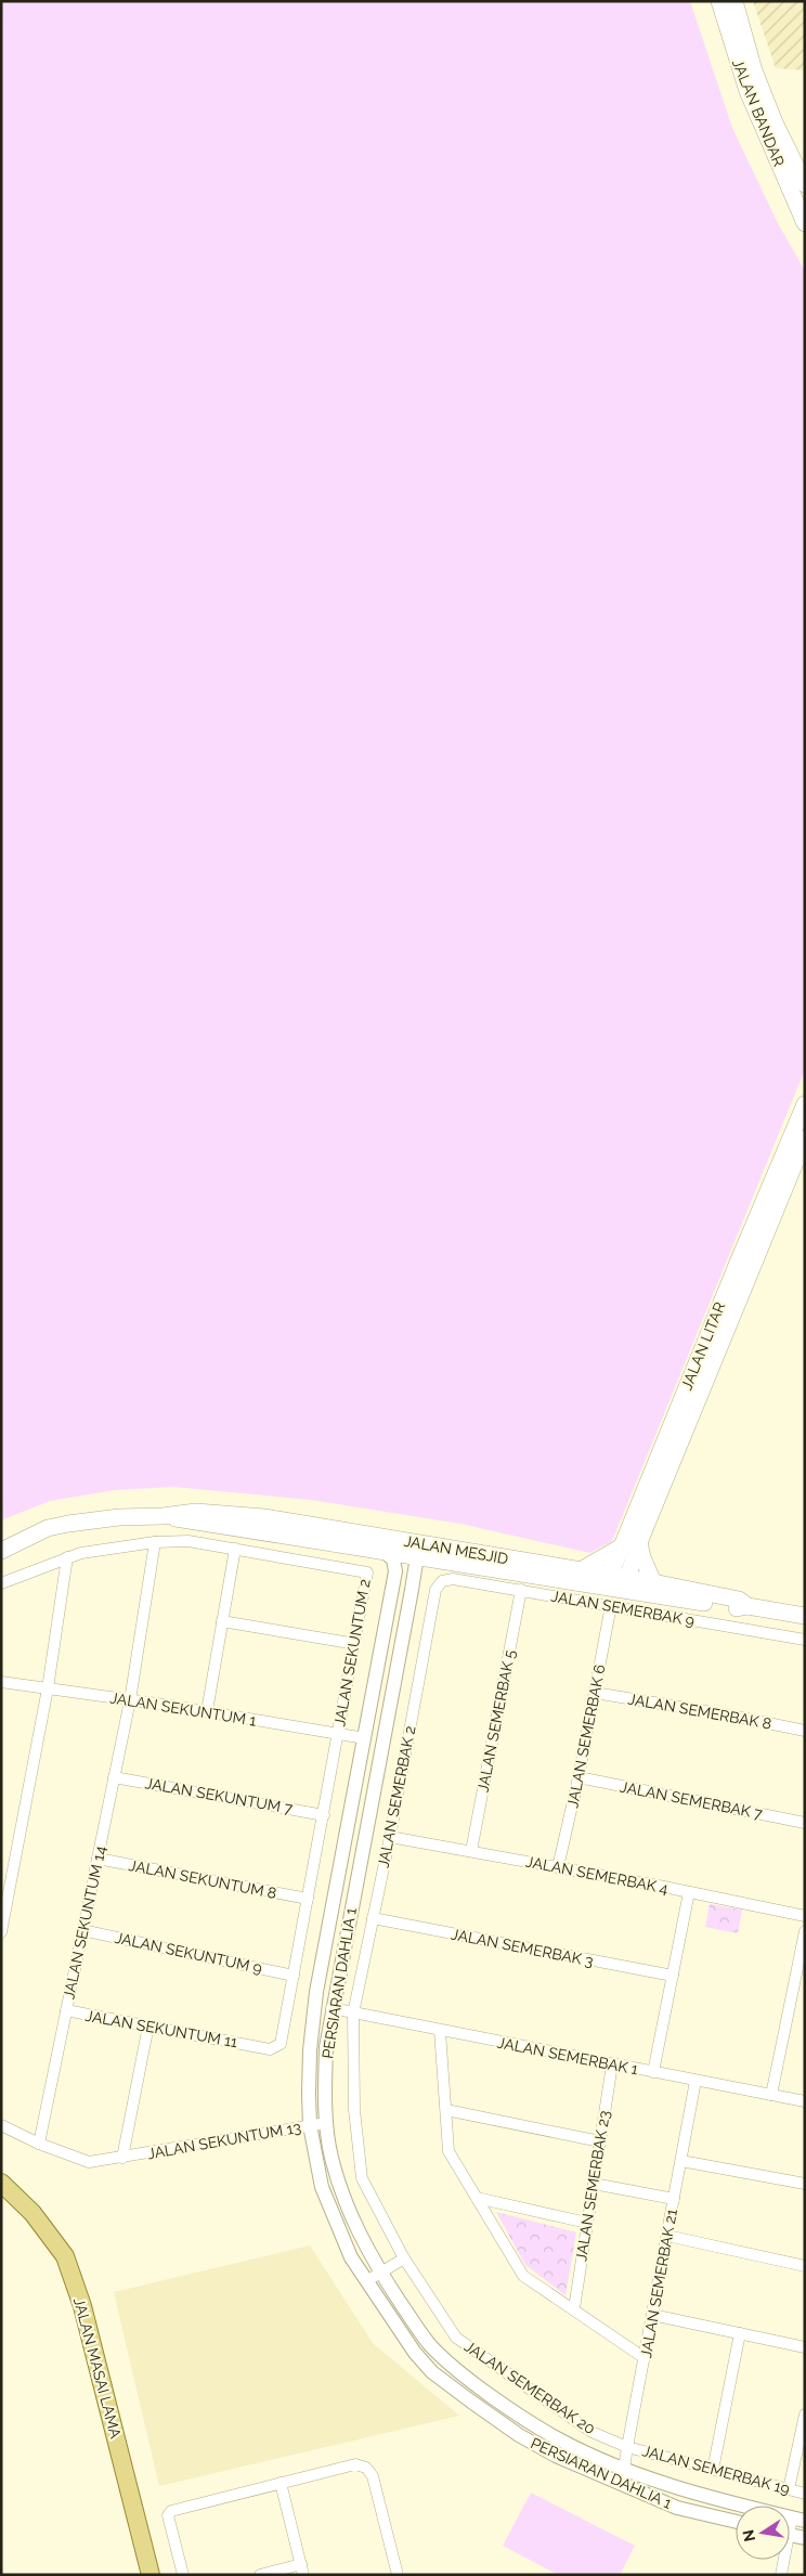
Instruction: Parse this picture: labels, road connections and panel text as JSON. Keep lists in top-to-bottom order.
{
  "streets": {
    "main road": [
      "JALAN BANDAR",
      "JALAN LITAR",
      "JALAN MESJID",
      "JALAN MASAI LAMA"
    ],
    "street": [
      "JALAN SEMERBAK 9",
      "JALAN SEKUNTUM 2",
      "JALAN SEKUNTUM 1",
      "JALAN SEMERBAK 8",
      "JALAN SEMERBAK 5",
      "JALAN SEMERBAK 6",
      "JALAN SEKUNTUM 7",
      "JALAN SEMERBAK 2",
      "JALAN SEMERBAK 7",
      "JALAN SEMERBAK 4",
      "JALAN SEKUNTUM 8",
      "JALAN SEKUNTUM 14",
      "JALAN SEMERBAK 3",
      "JALAN SEKUNTUM 9",
      "PERSIARAN DAHLIA 1",
      "JALAN SEKUNTUM 11",
      "JALAN SEMERBAK 1",
      "JALAN SEKUNTUM 13",
      "JALAN SEMERBAK 23",
      "JALAN SEMERBAK 21",
      "JALAN SEMERBAK 20",
      "JALAN SEMERBAK 19"
    ]
  },
  "crossings": [
    ["JALAN LITAR", "JALAN MESJID"],
    ["JALAN MESJID", "PERSIARAN DAHLIA 1"],
    ["JALAN SEMERBAK 9", "JALAN SEMERBAK 5"],
    ["JALAN SEMERBAK 9", "JALAN SEMERBAK 6"],
    ["JALAN SEMERBAK 9", "JALAN SEMERBAK 2"],
    ["JALAN SEKUNTUM 2", "JALAN SEKUNTUM 1"],
    ["JALAN SEKUNTUM 2", "JALAN SEKUNTUM 7"],
    ["JALAN SEKUNTUM 2", "JALAN SEKUNTUM 8"],
    ["JALAN SEKUNTUM 2", "JALAN SEKUNTUM 14"],
    ["JALAN SEKUNTUM 2", "JALAN SEKUNTUM 9"],
    ["JALAN SEKUNTUM 2", "JALAN SEKUNTUM 11"],
    ["JALAN SEKUNTUM 1", "JALAN SEKUNTUM 14"],
    ["JALAN SEKUNTUM 1", "PERSIARAN DAHLIA 1"],
    ["JALAN SEMERBAK 8", "JALAN SEMERBAK 6"],
    ["JALAN SEMERBAK 5", "JALAN SEMERBAK 4"],
    ["JALAN SEMERBAK 6", "JALAN SEMERBAK 7"],
    ["JALAN SEMERBAK 6", "JALAN SEMERBAK 4"],
    ["JALAN SEKUNTUM 7", "JALAN SEKUNTUM 14"],
    ["JALAN SEMERBAK 2", "JALAN SEMERBAK 4"],
    ["JALAN SEMERBAK 2", "JALAN SEMERBAK 3"],
    ["JALAN SEMERBAK 2", "JALAN SEMERBAK 1"],
    ["JALAN SEMERBAK 2", "JALAN SEMERBAK 20"],
    ["JALAN SEKUNTUM 8", "JALAN SEKUNTUM 14"],
    ["JALAN SEKUNTUM 14", "JALAN SEKUNTUM 9"],
    ["JALAN SEKUNTUM 14", "JALAN SEKUNTUM 11"],
    ["JALAN SEKUNTUM 14", "JALAN SEKUNTUM 13"],
    ["PERSIARAN DAHLIA 1", "JALAN SEMERBAK 1"],
    ["PERSIARAN DAHLIA 1", "JALAN SEKUNTUM 13"],
    ["PERSIARAN DAHLIA 1", "JALAN SEMERBAK 21"],
    ["JALAN SEMERBAK 1", "JALAN SEMERBAK 23"],
    ["JALAN SEMERBAK 1", "JALAN SEMERBAK 21"],
    ["JALAN SEMERBAK 1", "JALAN SEMERBAK 20"],
    ["JALAN SEMERBAK 21", "JALAN SEMERBAK 20"],
    ["JALAN SEMERBAK 21", "JALAN SEMERBAK 19"],
    ["JALAN SEMERBAK 20", "JALAN SEMERBAK 19"]
  ],
  "north": "left"
}
